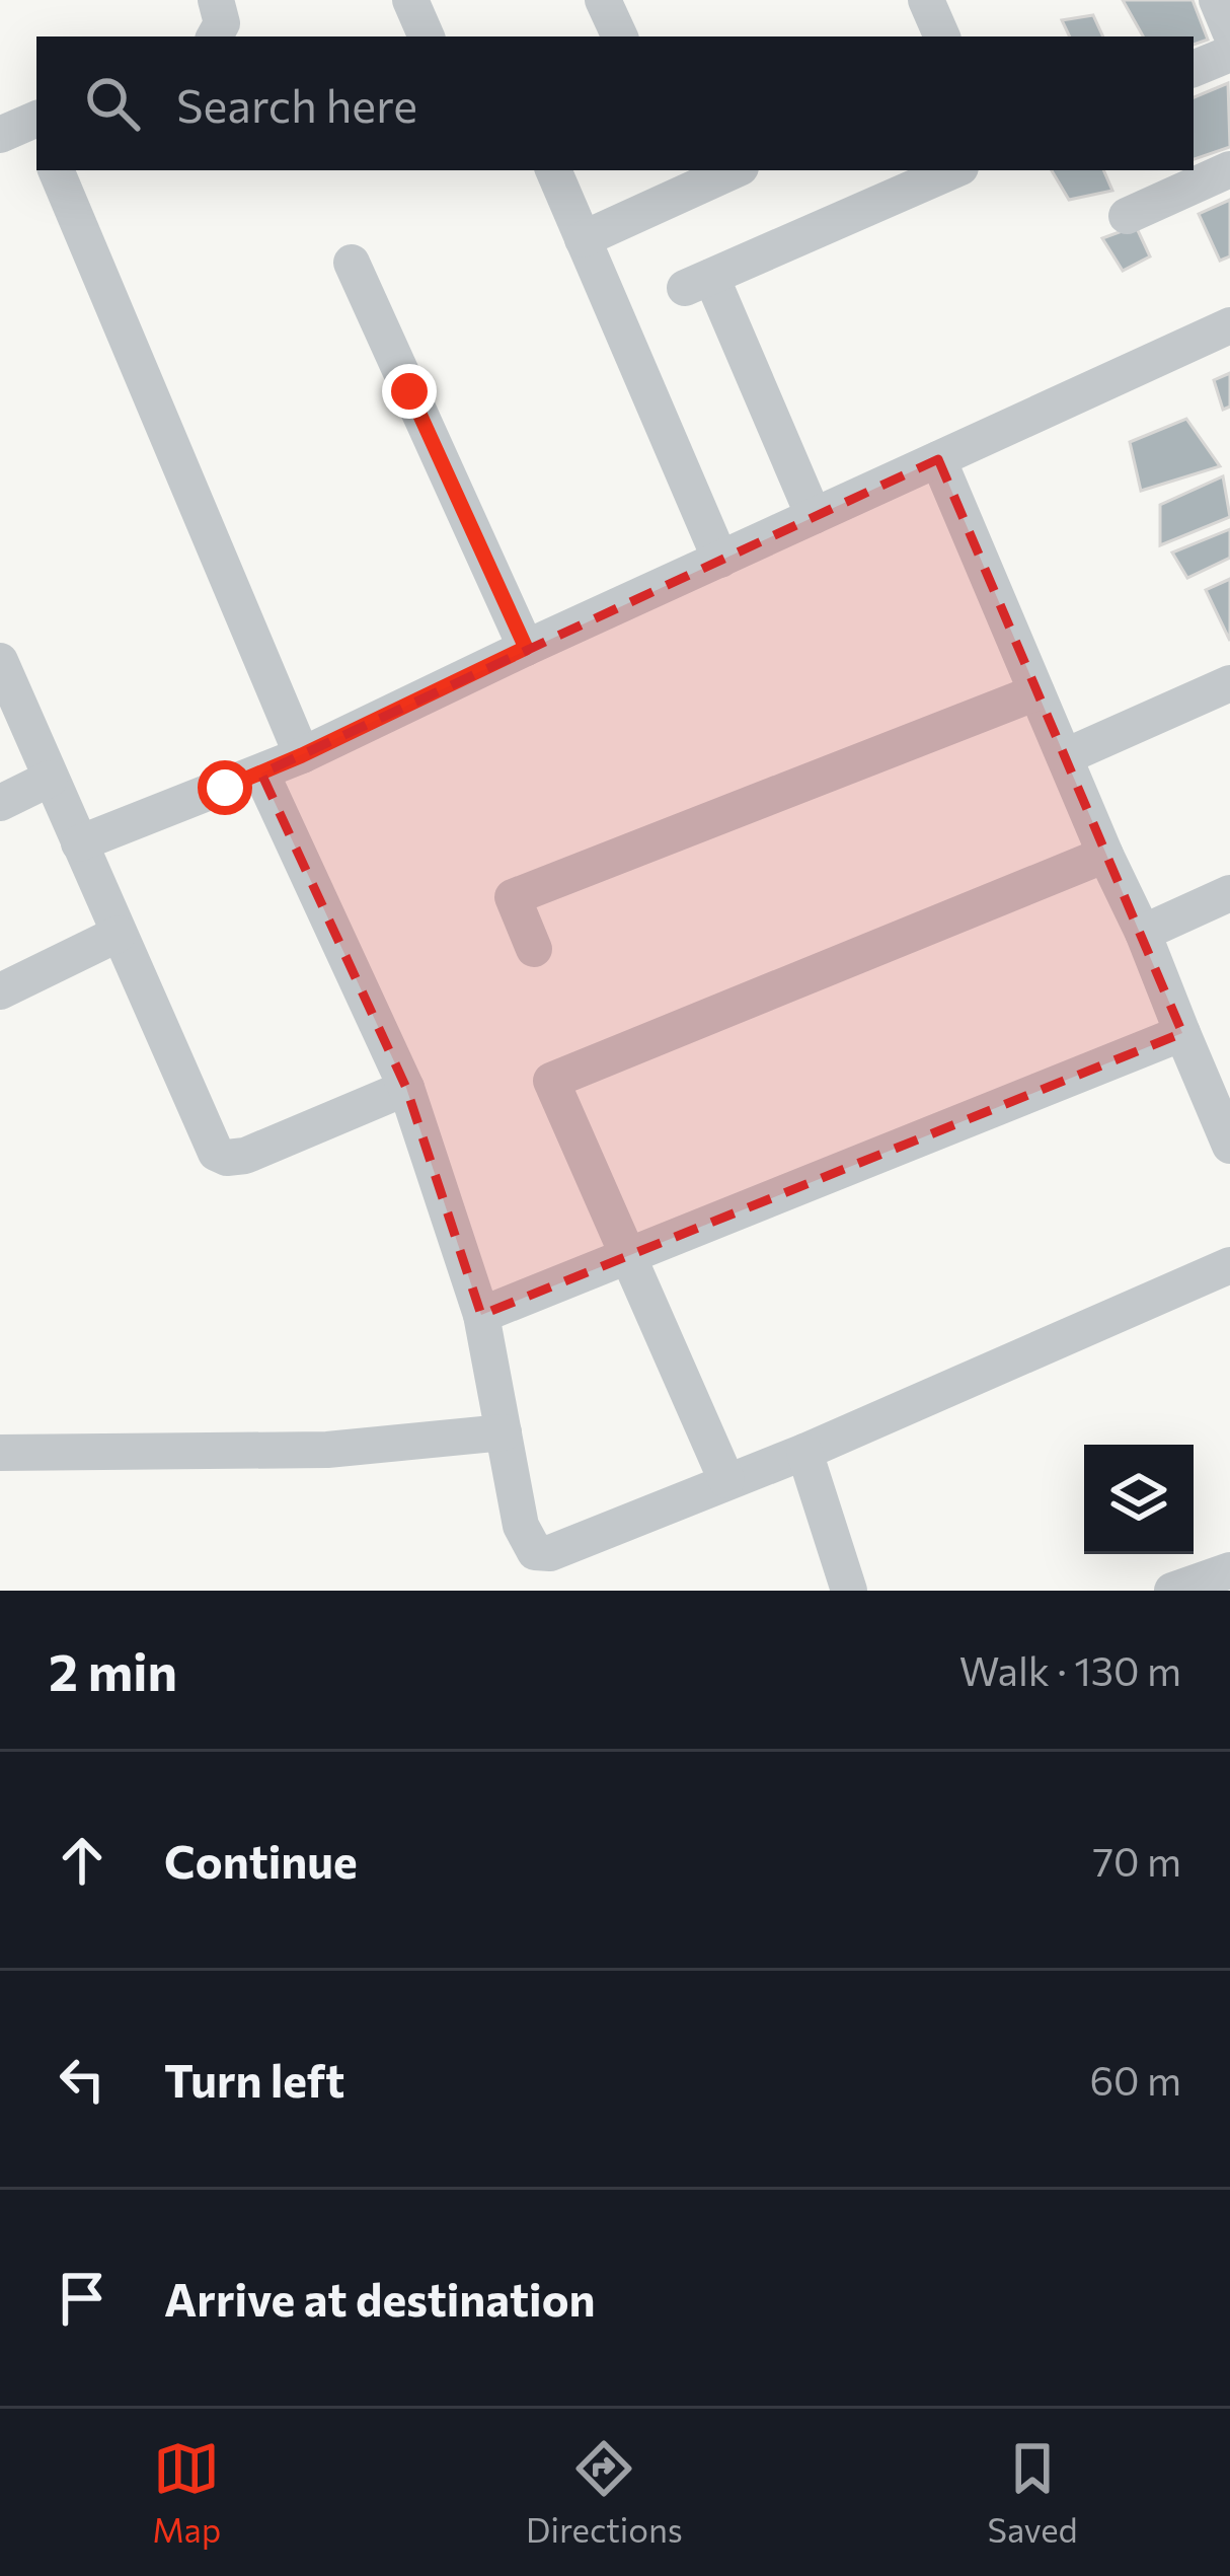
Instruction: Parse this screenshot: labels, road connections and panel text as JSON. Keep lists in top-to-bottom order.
{
  "page": {
    "search": "Search here",
    "heading": ["2 min", "Walk · 130 m"],
    "list": [
      ["Continue", "70 m"],
      ["Turn left", "60 m"],
      "Arrive at destination"
    ],
    "nav": ["Map", "Directions", "Saved"]
  }
}
